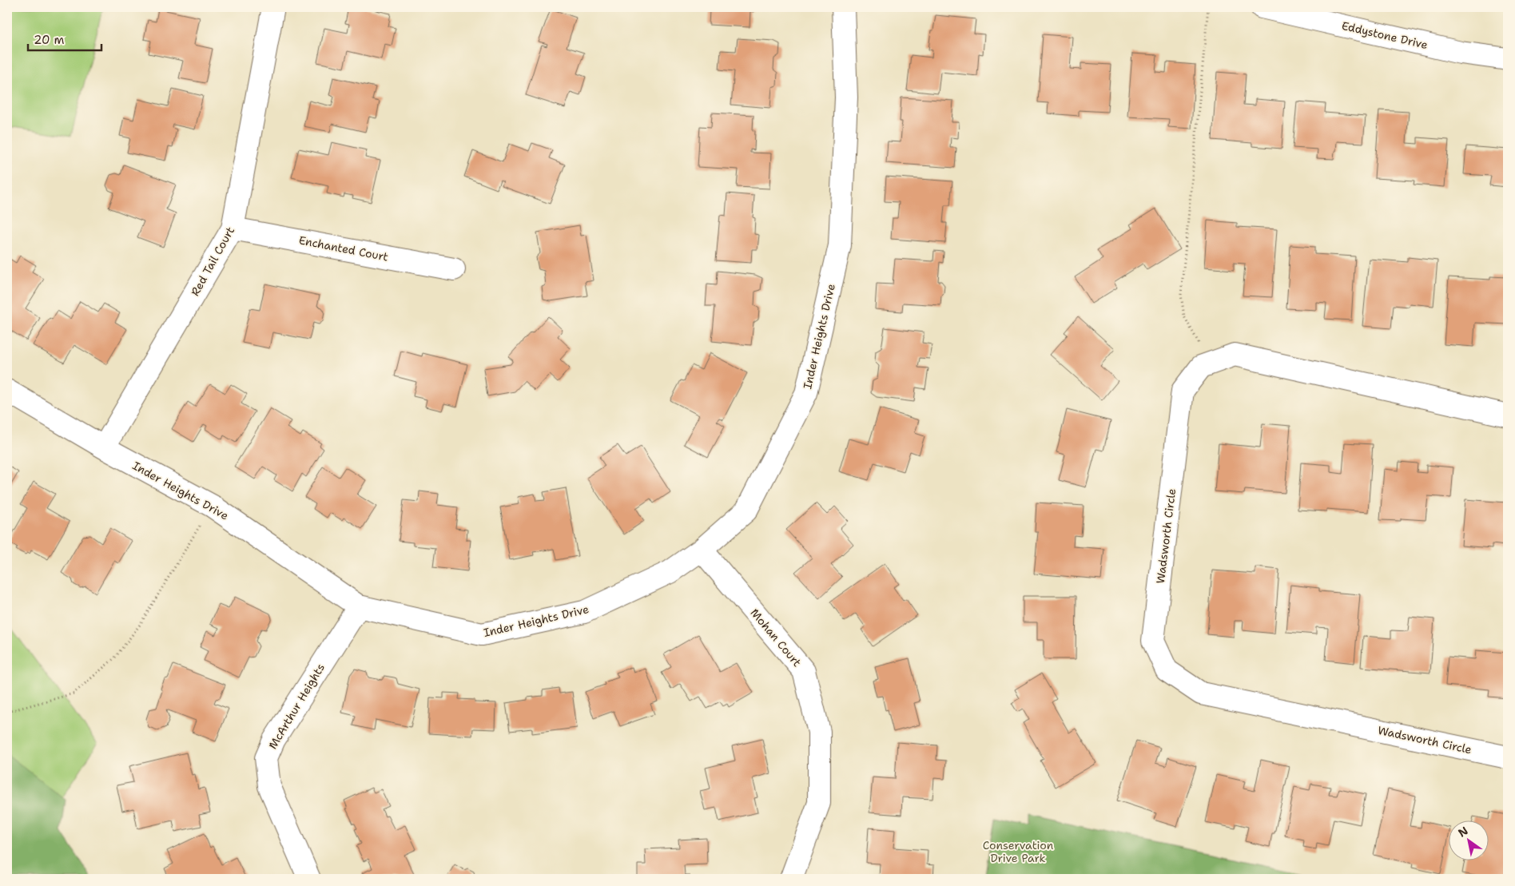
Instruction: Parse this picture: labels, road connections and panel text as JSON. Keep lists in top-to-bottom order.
{
  "streets": {
    "street": [
      "Eddystone Drive",
      "Enchanted Court",
      "Red Tail Court",
      "Inder Heights Drive",
      "Wadsworth Circle",
      "Mohan Court",
      "McArthur Heights"
    ]
  },
  "crossings": [
    ["Enchanted Court", "Red Tail Court"],
    ["Red Tail Court", "Inder Heights Drive"],
    ["Inder Heights Drive", "Mohan Court"],
    ["Inder Heights Drive", "McArthur Heights"]
  ],
  "parks": ["Conservation Drive Park"],
  "scale_bar": "20 m",
  "north": "top left"
}
